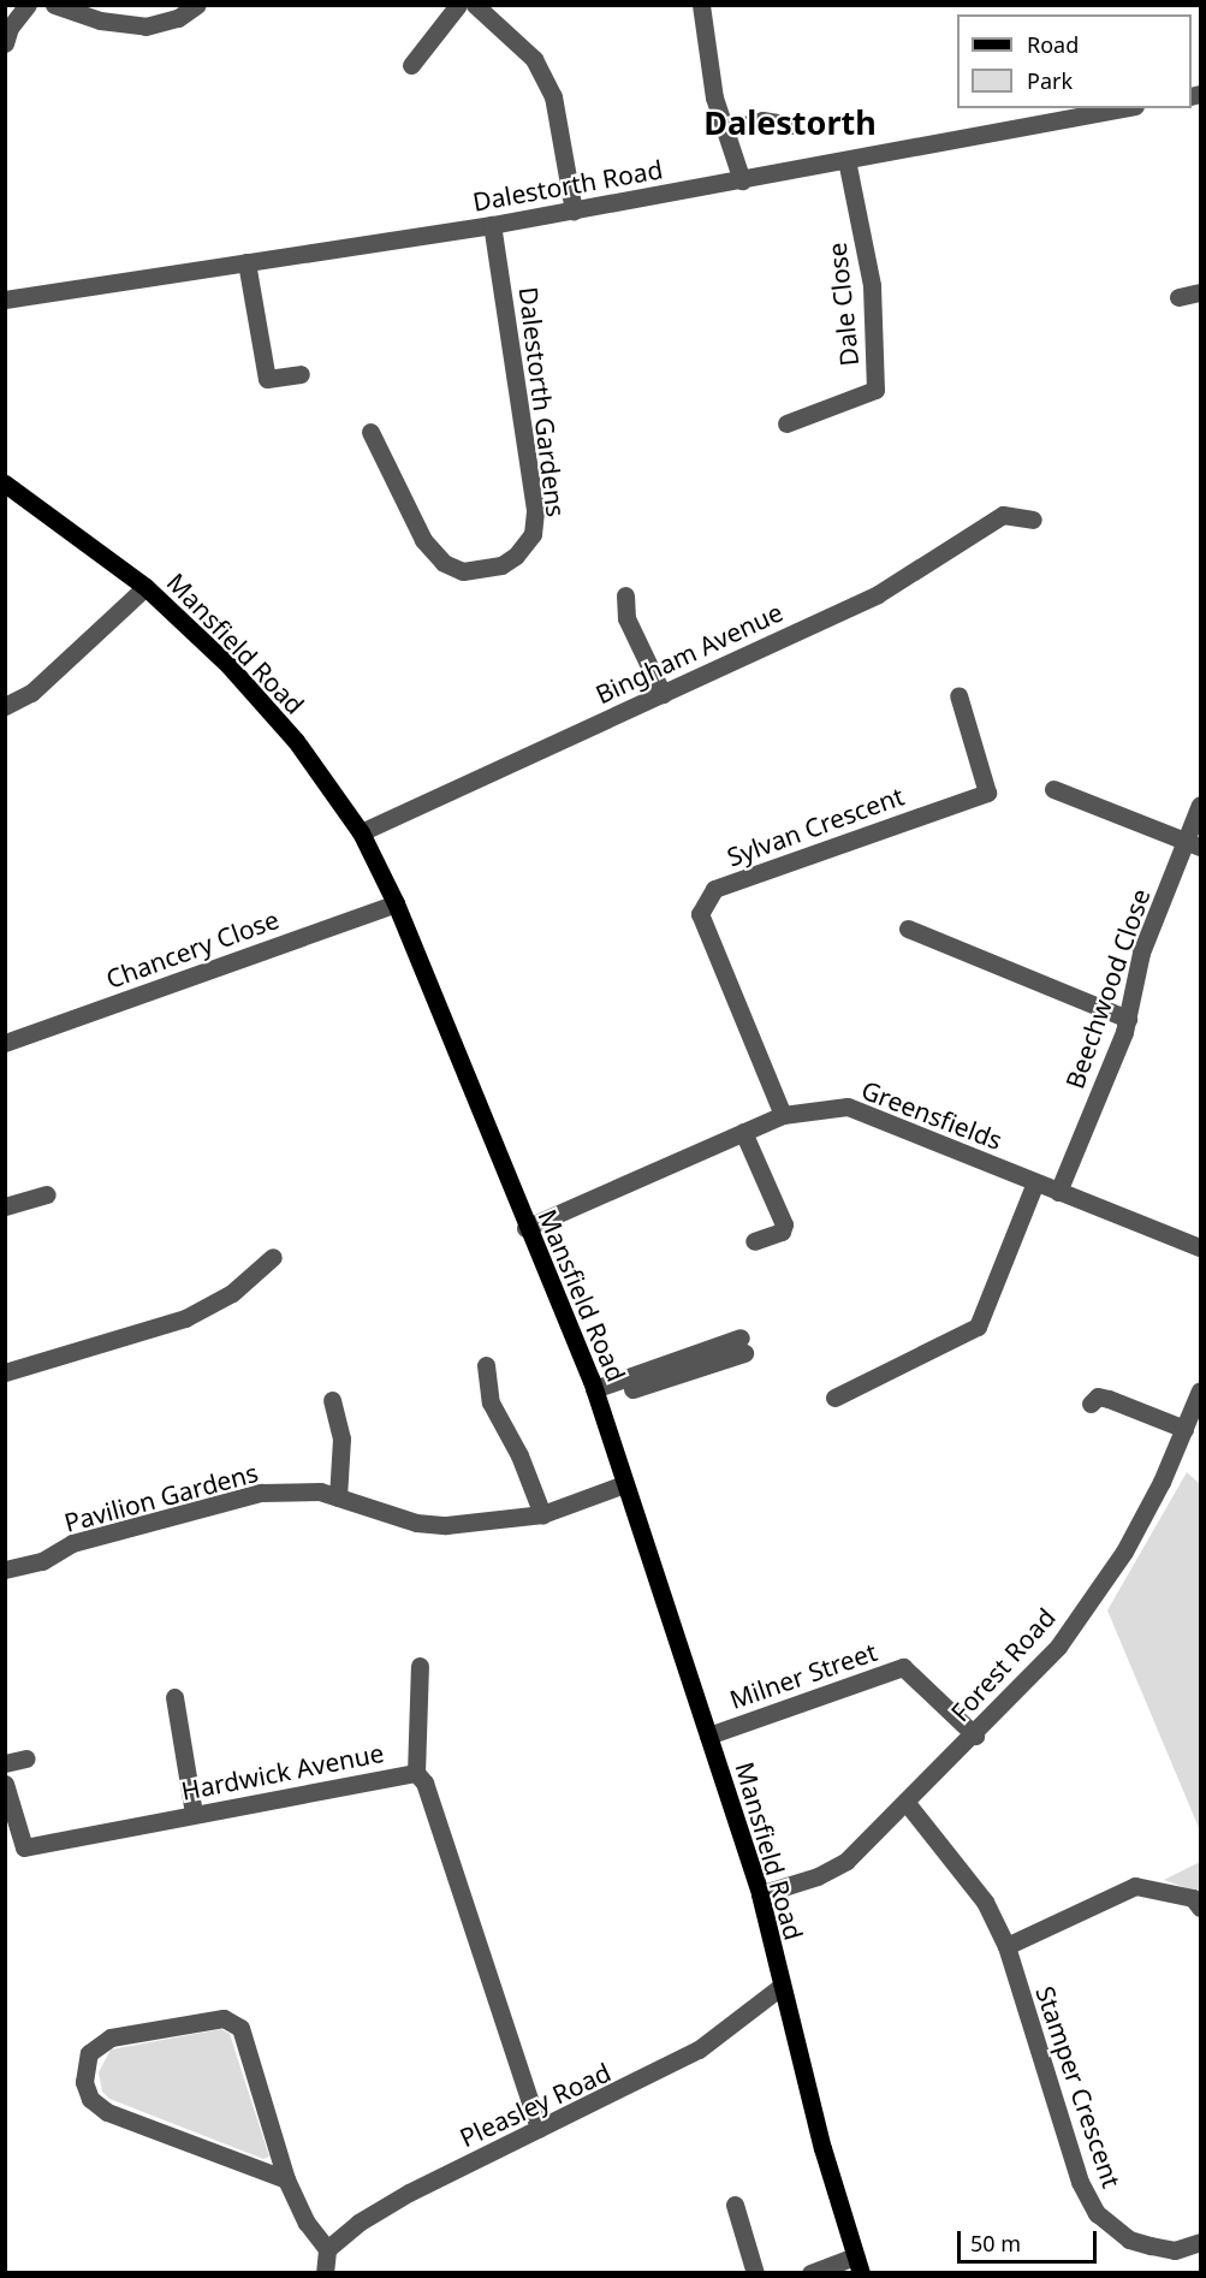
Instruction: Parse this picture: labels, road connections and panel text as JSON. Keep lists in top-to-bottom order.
{
  "streets": {
    "main road": ["Mansfield Road"],
    "street": [
      "Dalestorth Road",
      "Dale Close",
      "Dalestorth Gardens",
      "Bingham Avenue",
      "Sylvan Crescent",
      "Chancery Close",
      "Beechwood Close",
      "Greensfields",
      "Pavilion Gardens",
      "Forest Road",
      "Milner Street",
      "Hardwick Avenue",
      "Stamper Crescent",
      "Pleasley Road"
    ]
  },
  "crossings": [
    ["Dalestorth Road", "Dale Close"],
    ["Dalestorth Road", "Dalestorth Gardens"],
    ["Mansfield Road", "Bingham Avenue"],
    ["Mansfield Road", "Chancery Close"],
    ["Mansfield Road", "Greensfields"],
    ["Mansfield Road", "Pavilion Gardens"],
    ["Mansfield Road", "Forest Road"],
    ["Mansfield Road", "Milner Street"],
    ["Mansfield Road", "Pleasley Road"],
    ["Sylvan Crescent", "Greensfields"],
    ["Beechwood Close", "Greensfields"],
    ["Forest Road", "Milner Street"],
    ["Forest Road", "Stamper Crescent"],
    ["Hardwick Avenue", "Pleasley Road"]
  ],
  "districts": ["Dalestorth"],
  "legend": ["Road", "Park"],
  "scale_bar": "50 m"
}
